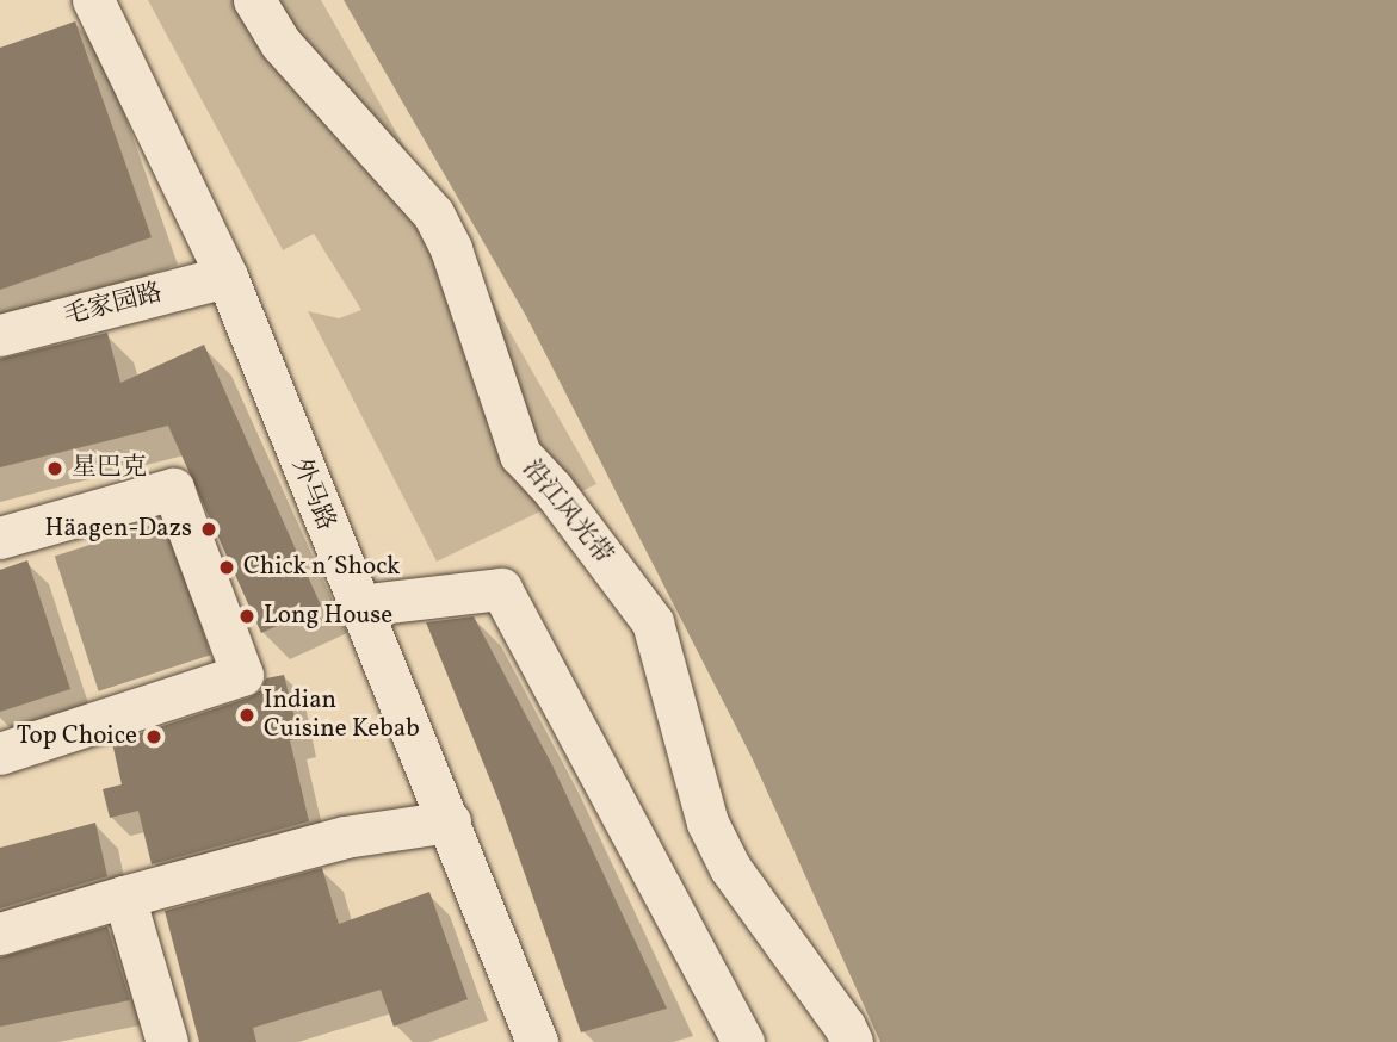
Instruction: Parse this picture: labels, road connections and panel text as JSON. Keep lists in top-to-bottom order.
{
  "streets": {
    "street": ["毛家园路", "外马路", "沿江风光带"]
  },
  "crossings": [
    ["毛家园路", "外马路"]
  ],
  "places": [
    "星巴克",
    "Häagen-Dazs",
    "Chick n´Shock",
    "Long House",
    "Indian Cuisine Kebab",
    "Top Choice"
  ]
}
